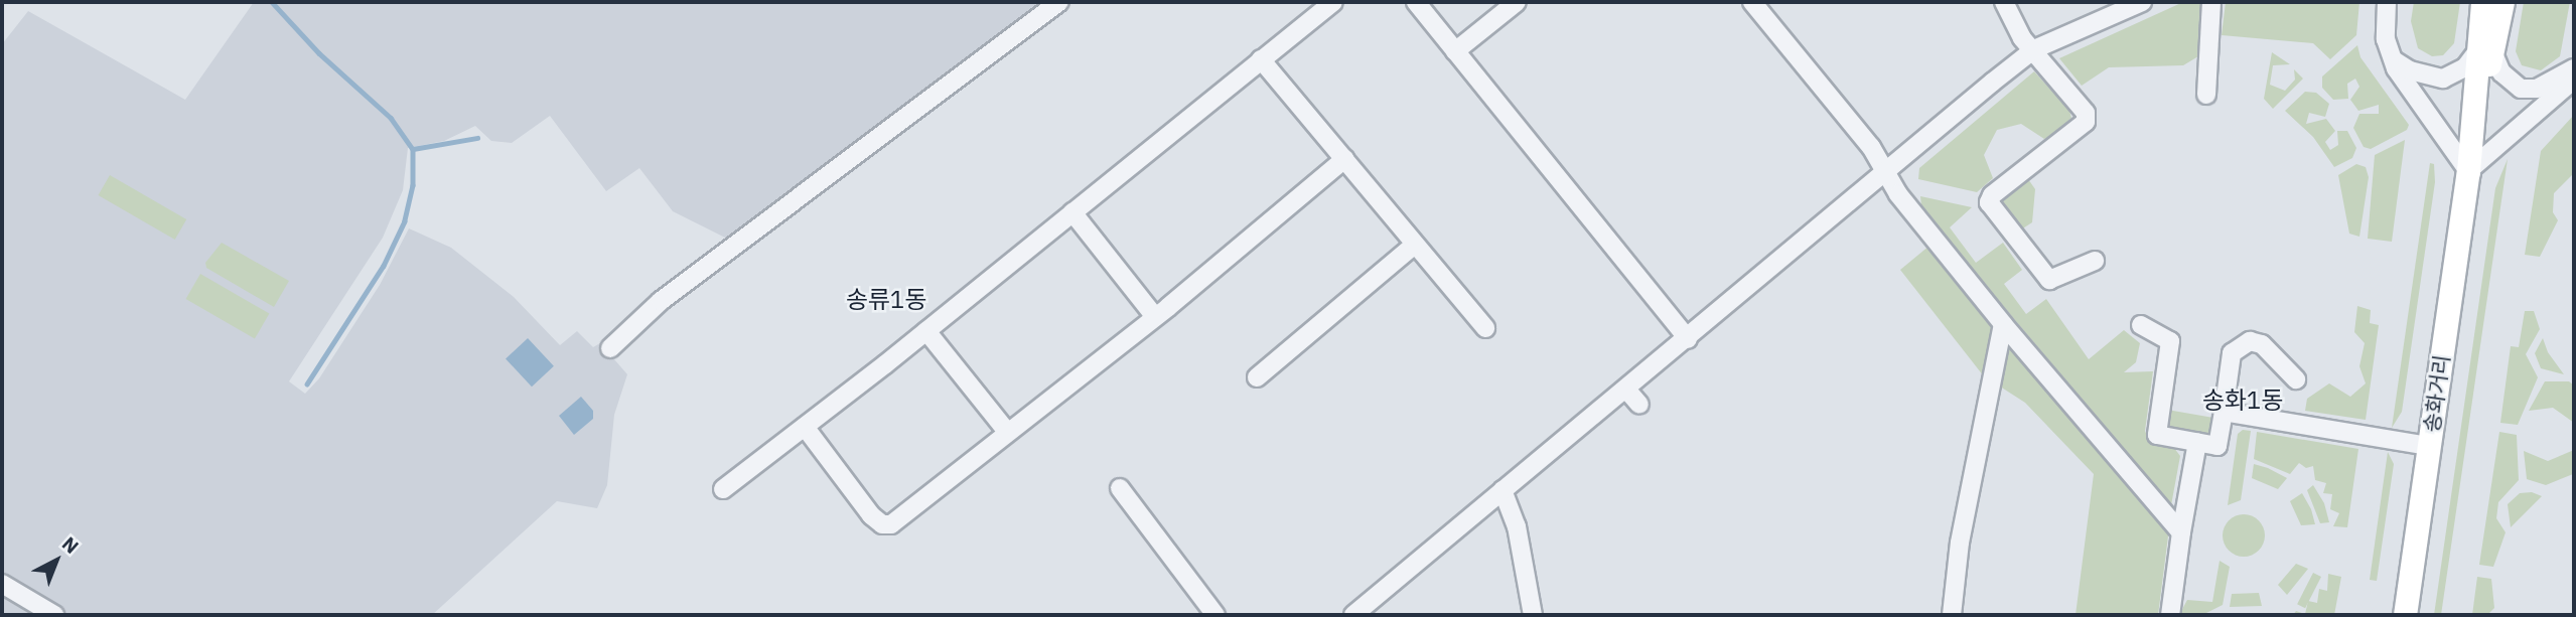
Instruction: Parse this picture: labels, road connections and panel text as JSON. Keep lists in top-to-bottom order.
{
  "streets": {
    "main road": ["송화거리"]
  },
  "districts": ["송류1동", "송화1동"],
  "north": "top right"
}
